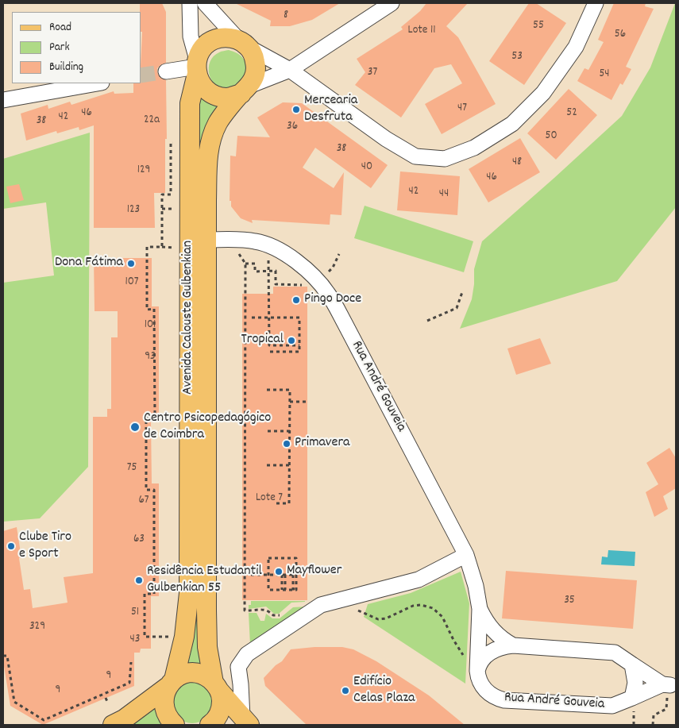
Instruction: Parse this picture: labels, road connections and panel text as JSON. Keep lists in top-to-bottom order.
{
  "streets": {
    "main road": ["Avenida Calouste Gulbenkian"],
    "street": ["Rua André Gouveia"]
  },
  "crossings": [
    ["Avenida Calouste Gulbenkian", "Rua André Gouveia"]
  ],
  "places": [
    "Mercearia Desfruta",
    "Dona Fátima",
    "Pingo Doce",
    "Tropical",
    "Centro Psicopedagógico de Coimbra",
    "Primavera",
    "Clube Tiro e Sport",
    "Mayflower",
    "Residência Estudantil Gulbenkian 55",
    "Edifício Celas Plaza"
  ],
  "house_numbers": [
    "8",
    "55",
    "Lote 11",
    "56",
    "53",
    "37",
    "54",
    "47",
    "46",
    "52",
    "42",
    "22a",
    "38",
    "36",
    "50",
    "38",
    "48",
    "40",
    "129",
    "46",
    "42",
    "44",
    "123",
    "107",
    "101",
    "93",
    "75",
    "Lote 7",
    "67",
    "63",
    "35",
    "51",
    "329",
    "43",
    "9",
    "9"
  ],
  "legend": ["Road", "Park", "Building"]
}
